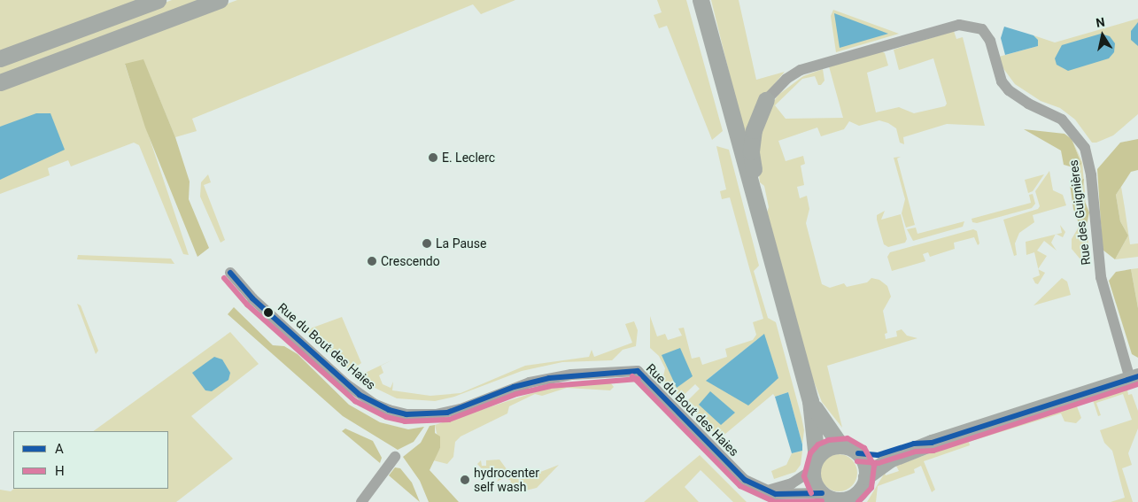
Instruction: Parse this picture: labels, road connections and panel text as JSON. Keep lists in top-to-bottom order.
{
  "streets": {
    "street": ["Rue des Guignières", "Rue du Bout des Haies"]
  },
  "places": [
    "E. Leclerc",
    "La Pause",
    "Crescendo",
    "hydrocenter self wash"
  ],
  "lines": ["transit line A", "transit line H"],
  "legend": ["A", "H"],
  "north": "top"
}
